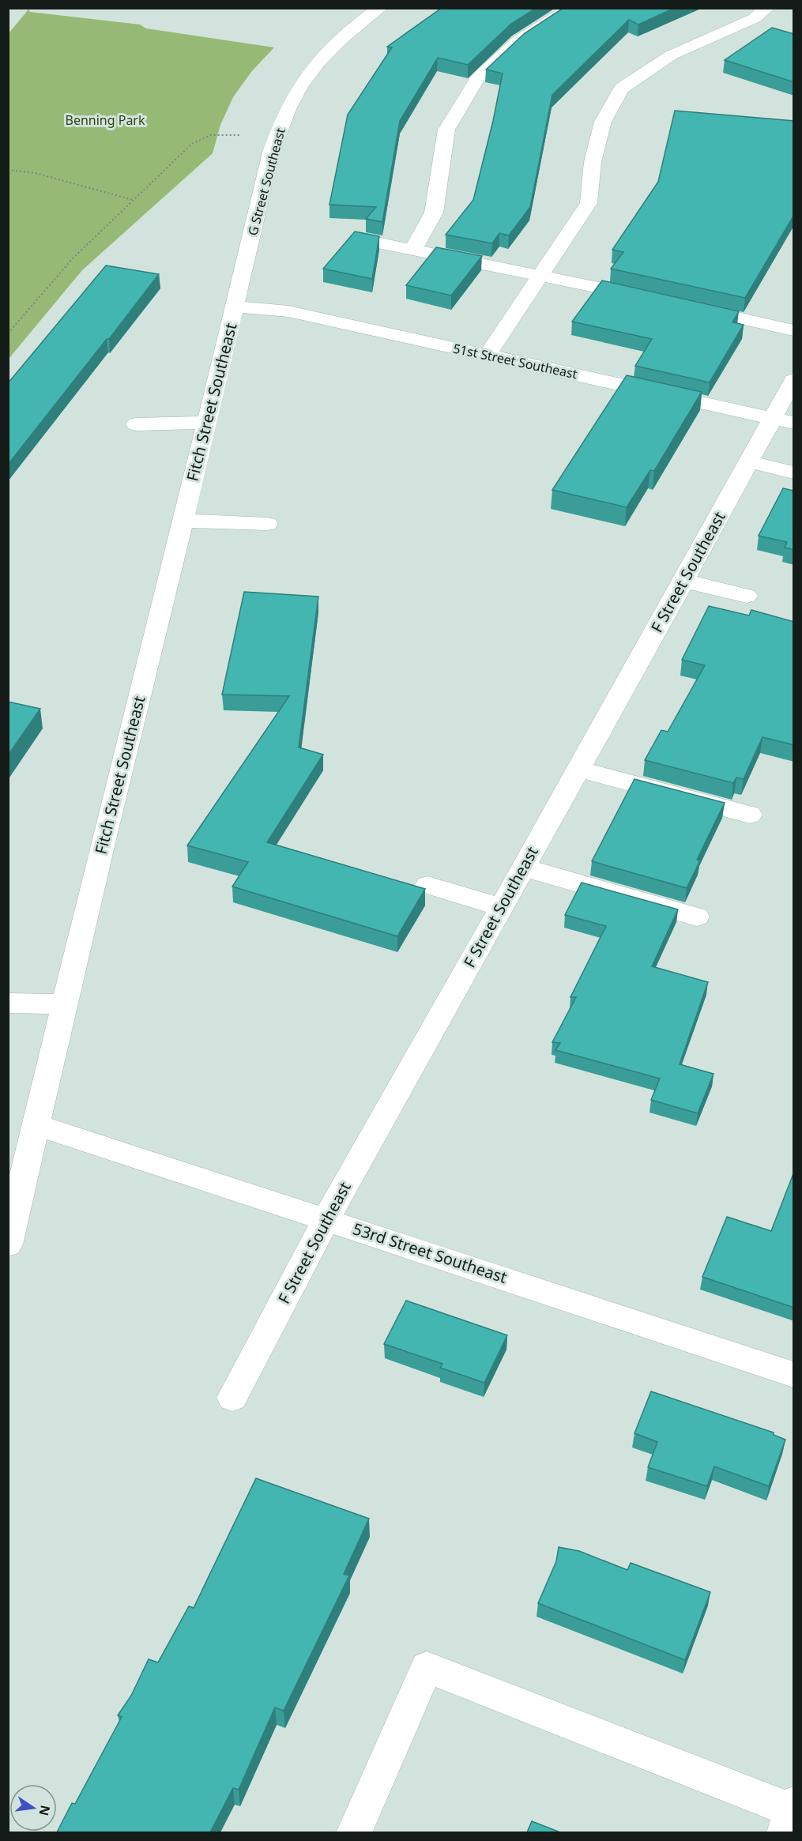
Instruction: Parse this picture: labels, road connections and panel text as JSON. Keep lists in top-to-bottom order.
{
  "streets": {
    "street": [
      "G Street Southeast",
      "51st Street Southeast",
      "Fitch Street Southeast",
      "F Street Southeast",
      "53rd Street Southeast"
    ]
  },
  "crossings": [
    ["G Street Southeast", "51st Street Southeast"],
    ["G Street Southeast", "Fitch Street Southeast"],
    ["51st Street Southeast", "Fitch Street Southeast"],
    ["51st Street Southeast", "F Street Southeast"],
    ["Fitch Street Southeast", "53rd Street Southeast"],
    ["F Street Southeast", "53rd Street Southeast"]
  ],
  "parks": ["Benning Park"],
  "north": "right"
}
